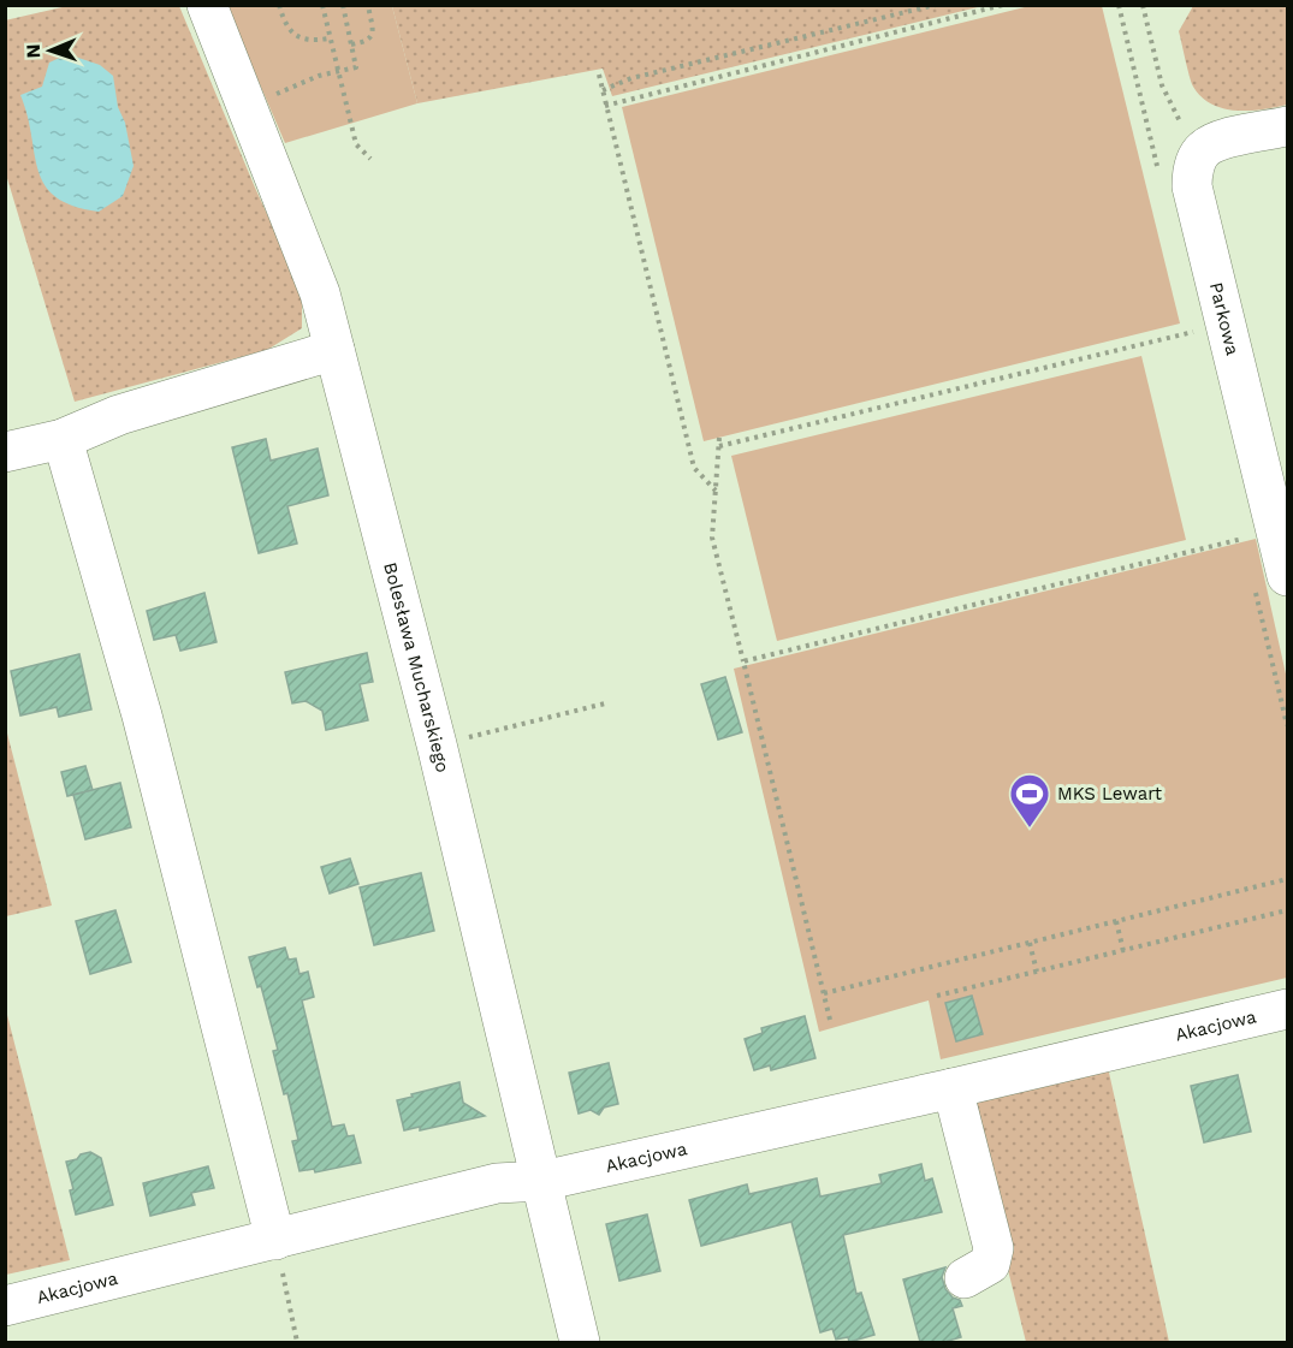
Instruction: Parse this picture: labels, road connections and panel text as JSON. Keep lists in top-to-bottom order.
{
  "streets": {
    "street": ["Parkowa", "Bolesława Mucharskiego", "Akacjowa"]
  },
  "crossings": [
    ["Bolesława Mucharskiego", "Akacjowa"]
  ],
  "places": {
    "sports": ["MKS Lewart"]
  },
  "north": "left"
}
